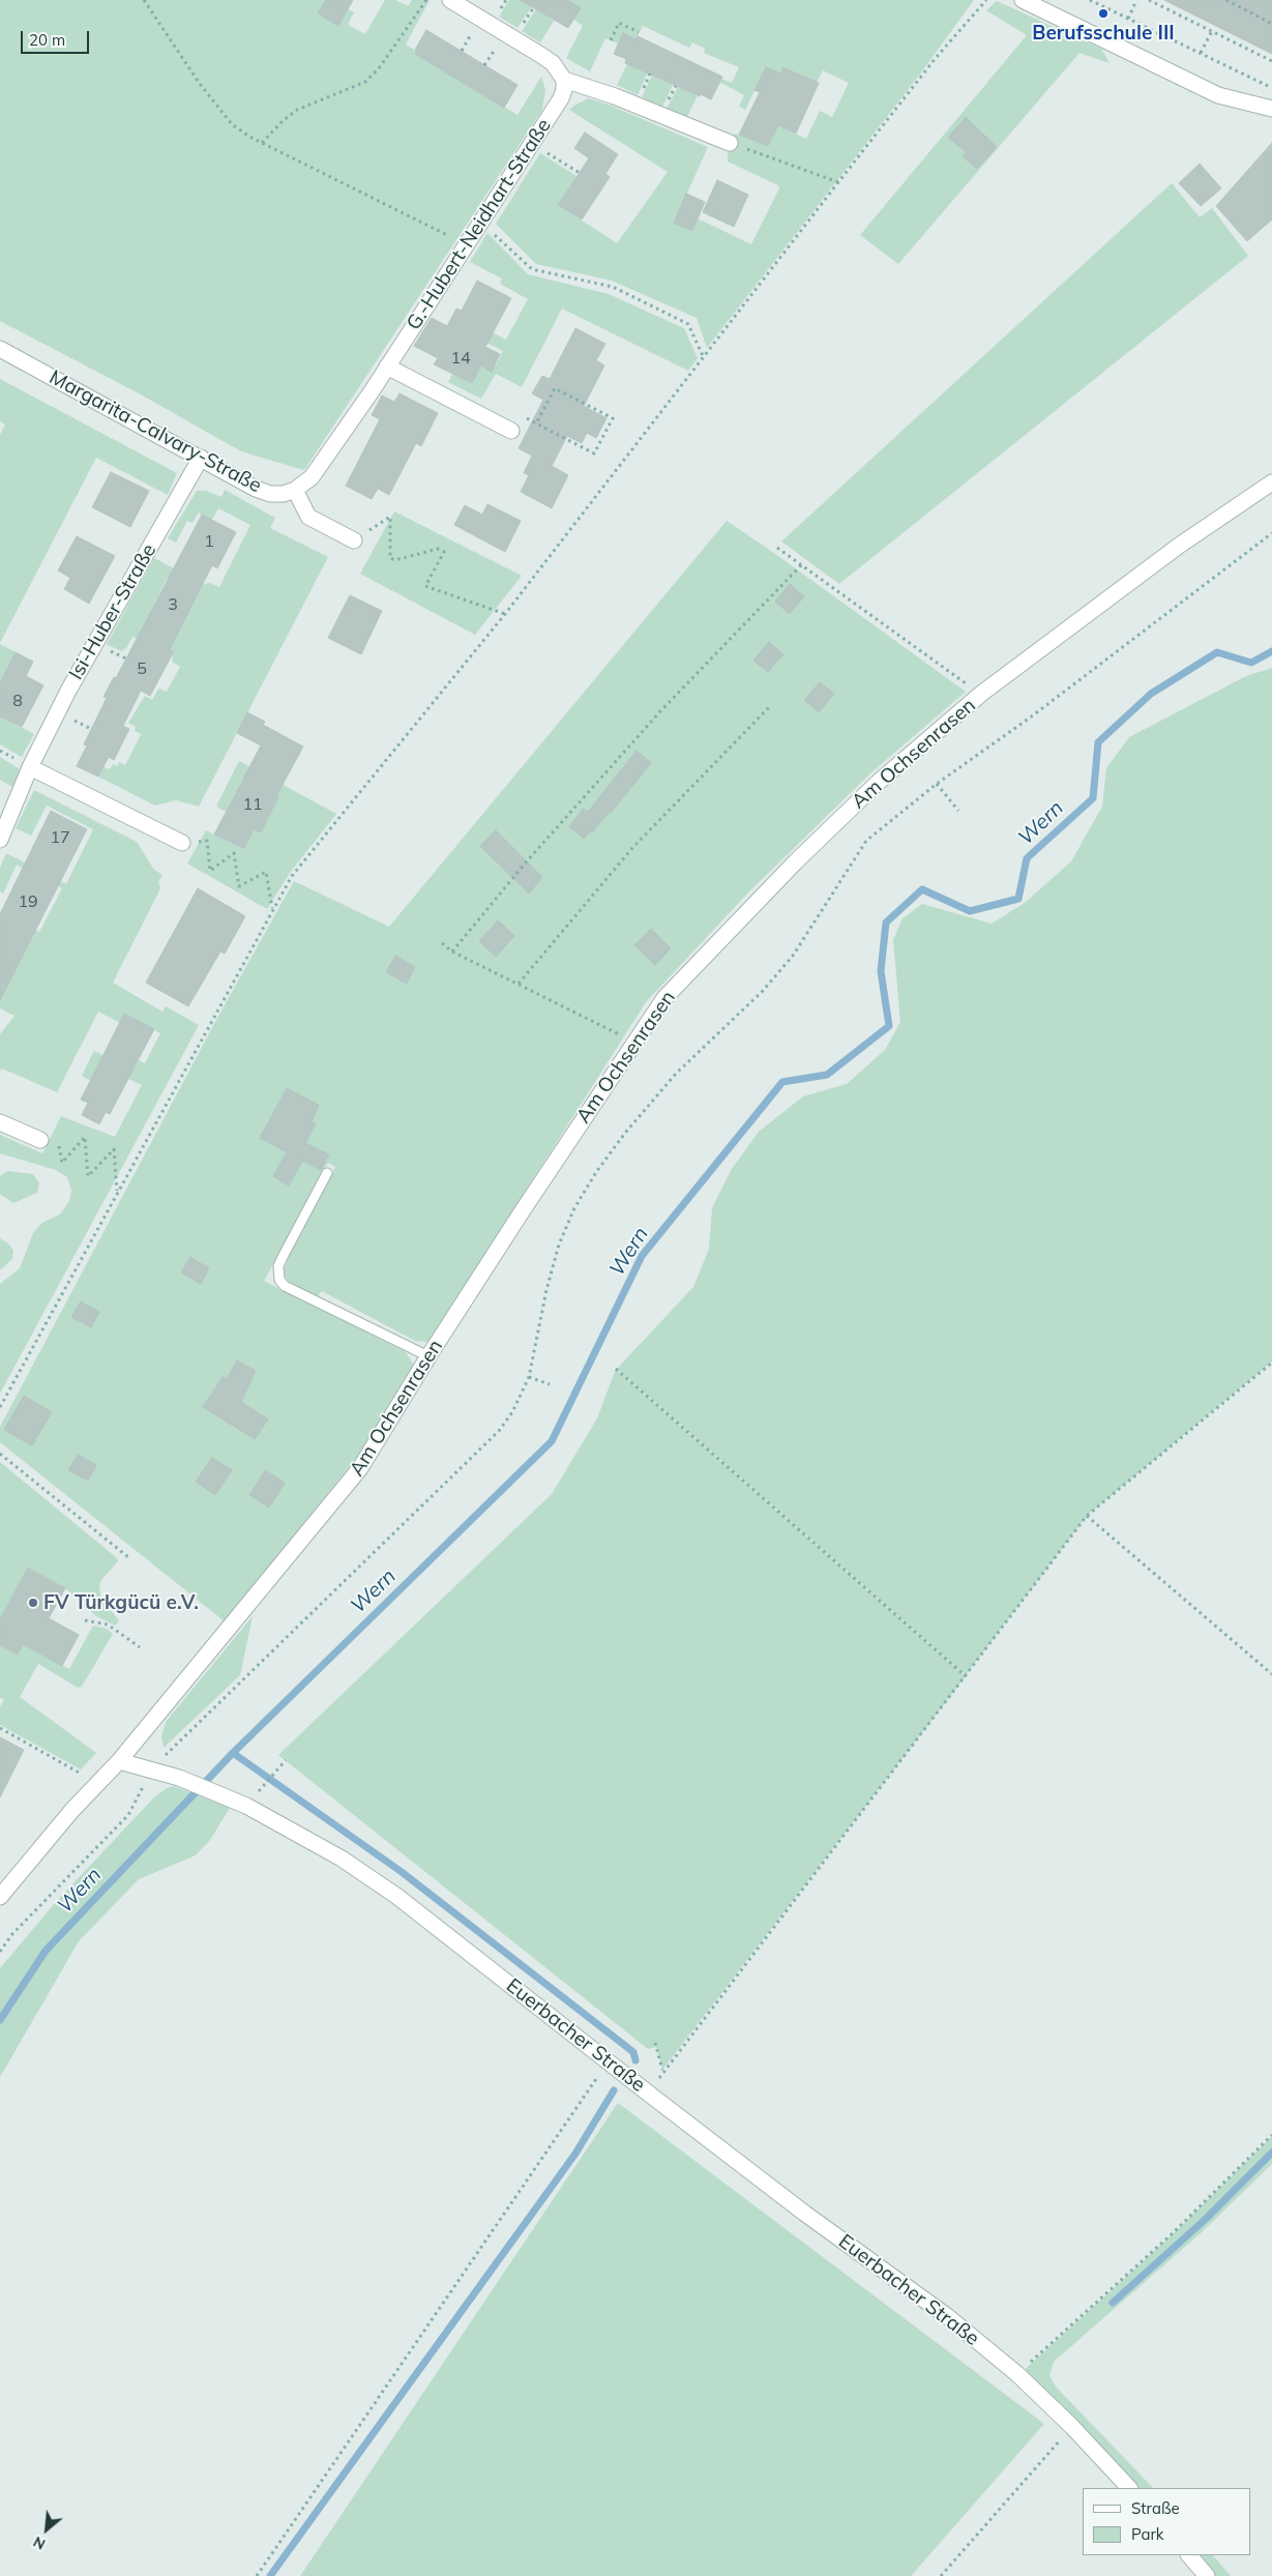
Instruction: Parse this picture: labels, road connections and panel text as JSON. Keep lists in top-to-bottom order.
{
  "streets": {
    "street": [
      "G.-Hubert-Neidhart-Straße",
      "Margarita-Calvary-Straße",
      "Isi-Huber-Straße",
      "Am Ochsenrasen",
      "Euerbacher Straße"
    ]
  },
  "crossings": [
    ["G.-Hubert-Neidhart-Straße", "Margarita-Calvary-Straße"],
    ["Margarita-Calvary-Straße", "Isi-Huber-Straße"],
    ["Am Ochsenrasen", "Euerbacher Straße"]
  ],
  "water": ["Wern"],
  "places": ["Berufsschule III", "FV Türkgücü e.V."],
  "house_numbers": [
    "14",
    "1",
    "3",
    "5",
    "8",
    "11",
    "17",
    "19"
  ],
  "legend": ["Straße", "Park"],
  "scale_bar": "20 m",
  "north": "bottom left"
}
